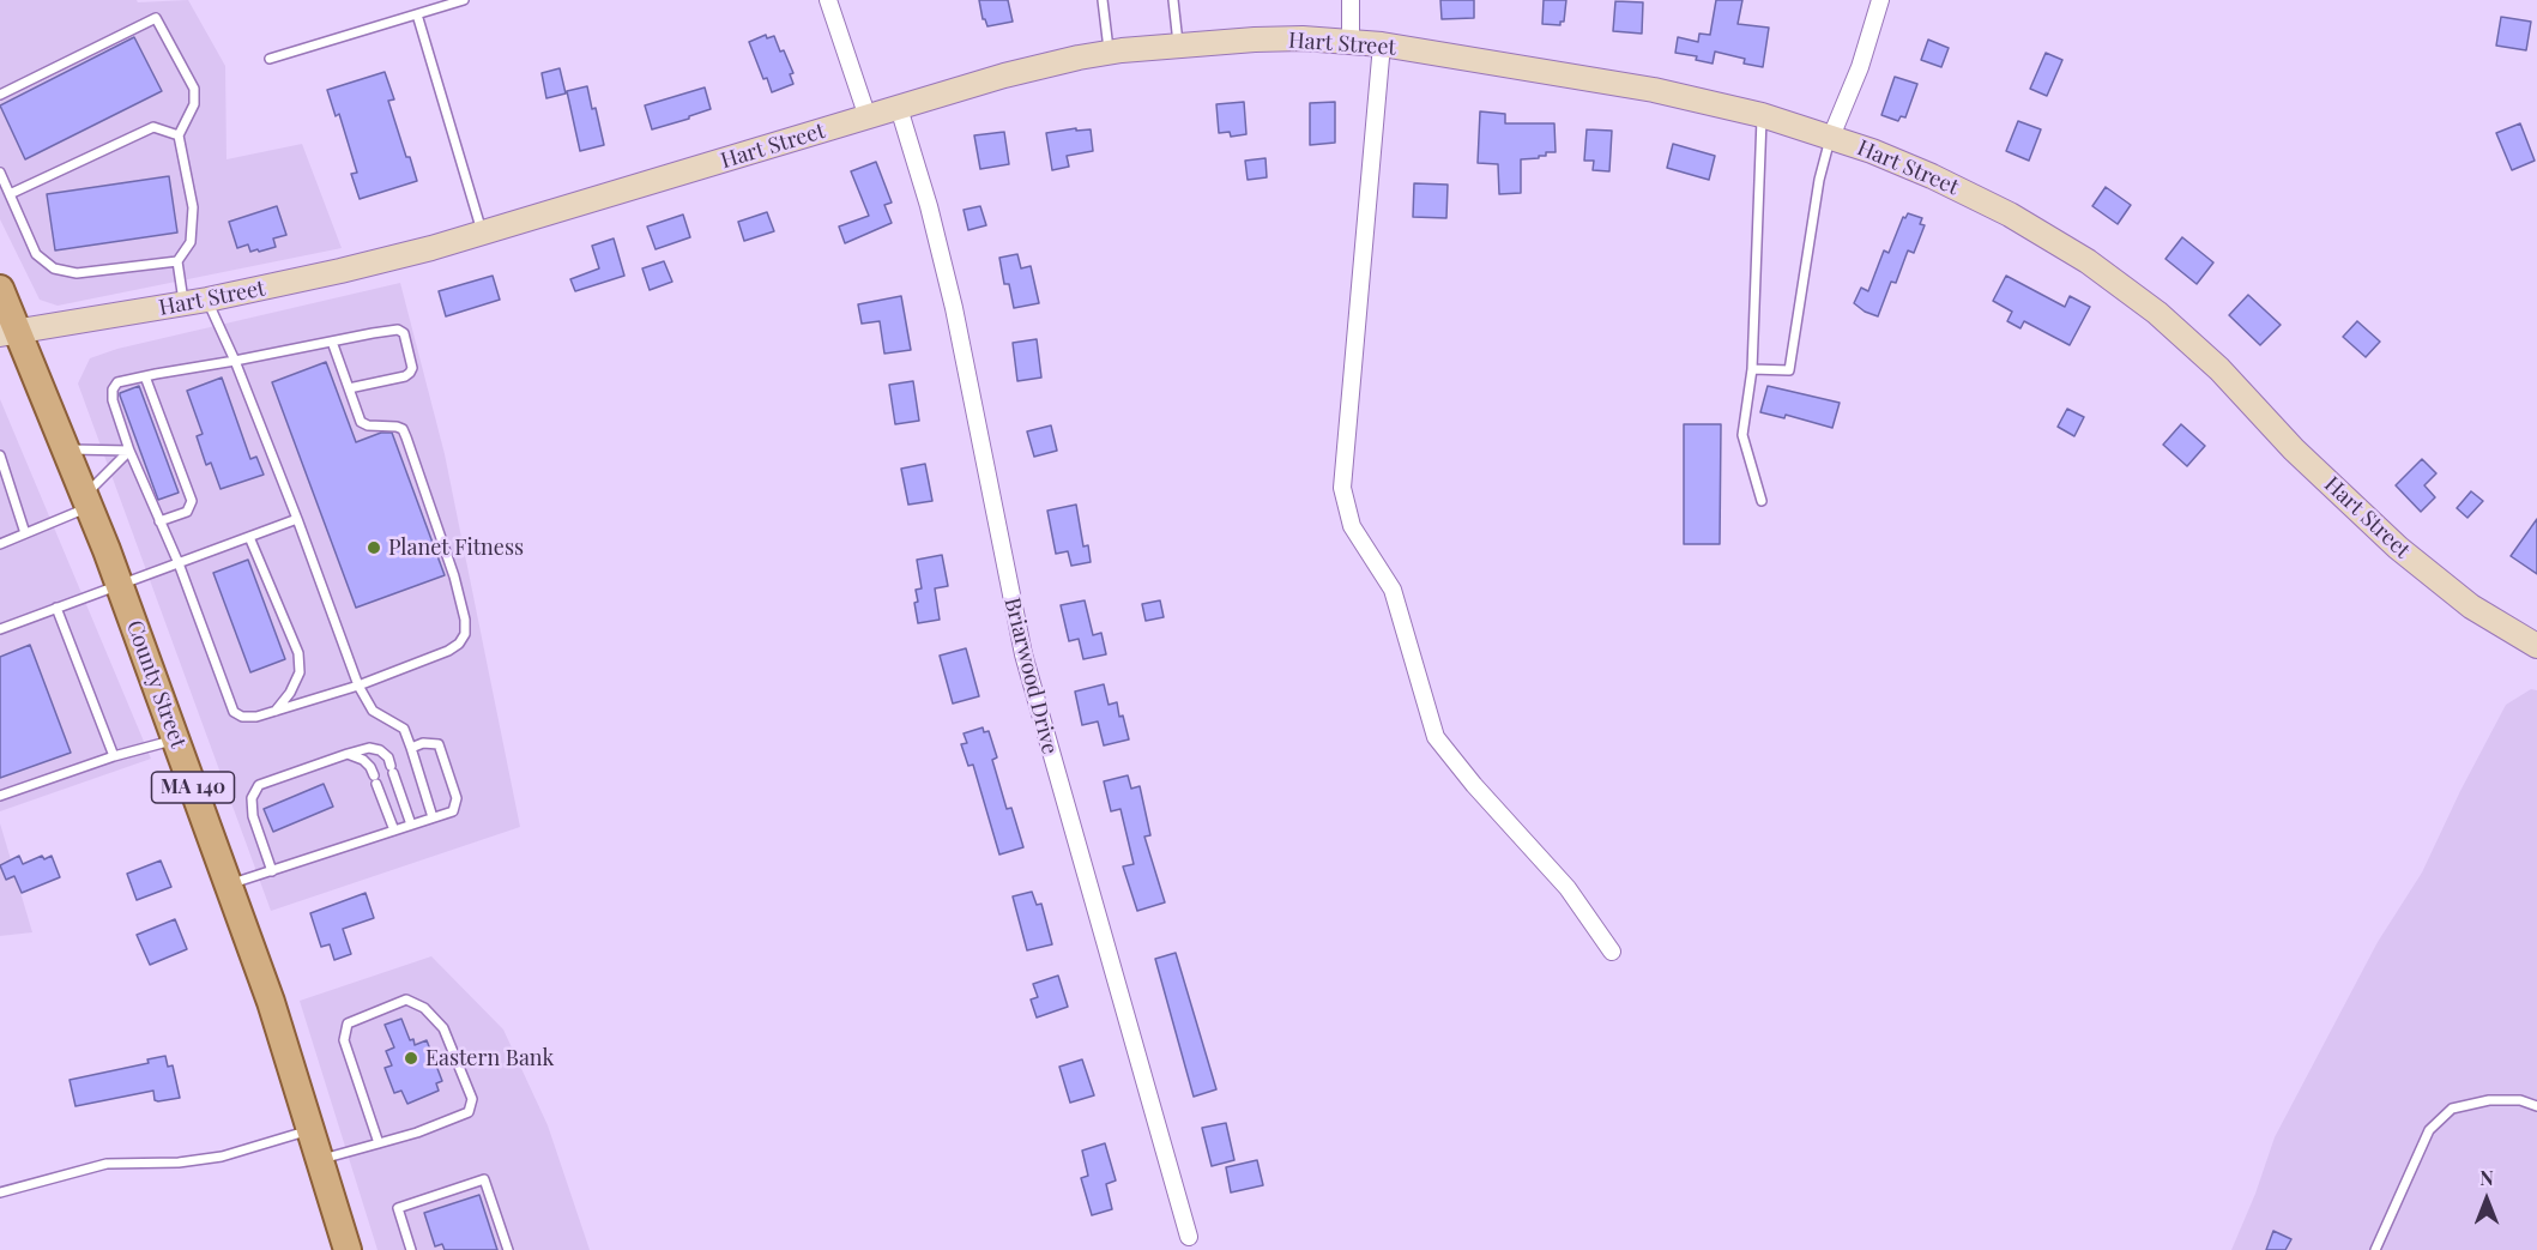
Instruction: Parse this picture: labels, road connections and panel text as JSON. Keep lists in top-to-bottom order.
{
  "streets": {
    "main road": ["County Street", "MA 140"],
    "street": ["Hart Street", "Briarwood Drive"]
  },
  "crossings": [
    ["Hart Street", "Briarwood Drive"],
    ["Hart Street", "County Street"]
  ],
  "places": ["Planet Fitness", "Eastern Bank"],
  "north": "top"
}
